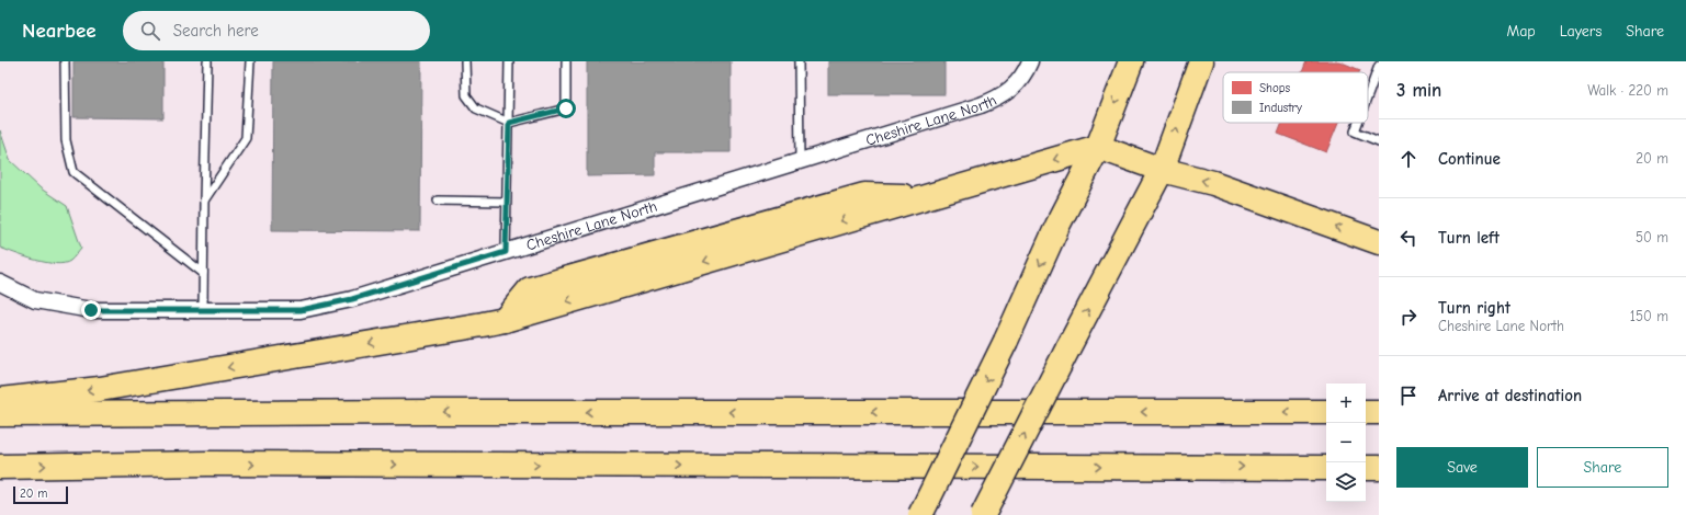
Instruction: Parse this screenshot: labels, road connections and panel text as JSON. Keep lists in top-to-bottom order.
{
  "streets": {
    "street": ["Cheshire Lane North"]
  },
  "legend": ["Shops", "Industry"],
  "scale_bar": "20 m",
  "page": {
    "header": "Nearbee",
    "search": "Search here",
    "nav": ["Map", "Layers", "Share"],
    "heading": ["3 min", "Walk · 220 m"],
    "list": [
      ["Continue", "20 m"],
      ["Turn left", "50 m"],
      ["Turn right", "Cheshire Lane North", "150 m"],
      "Arrive at destination"
    ],
    "map_buttons": ["+", "−"],
    "buttons": ["Save", "Share"],
    "scale": "20 m"
  }
}
